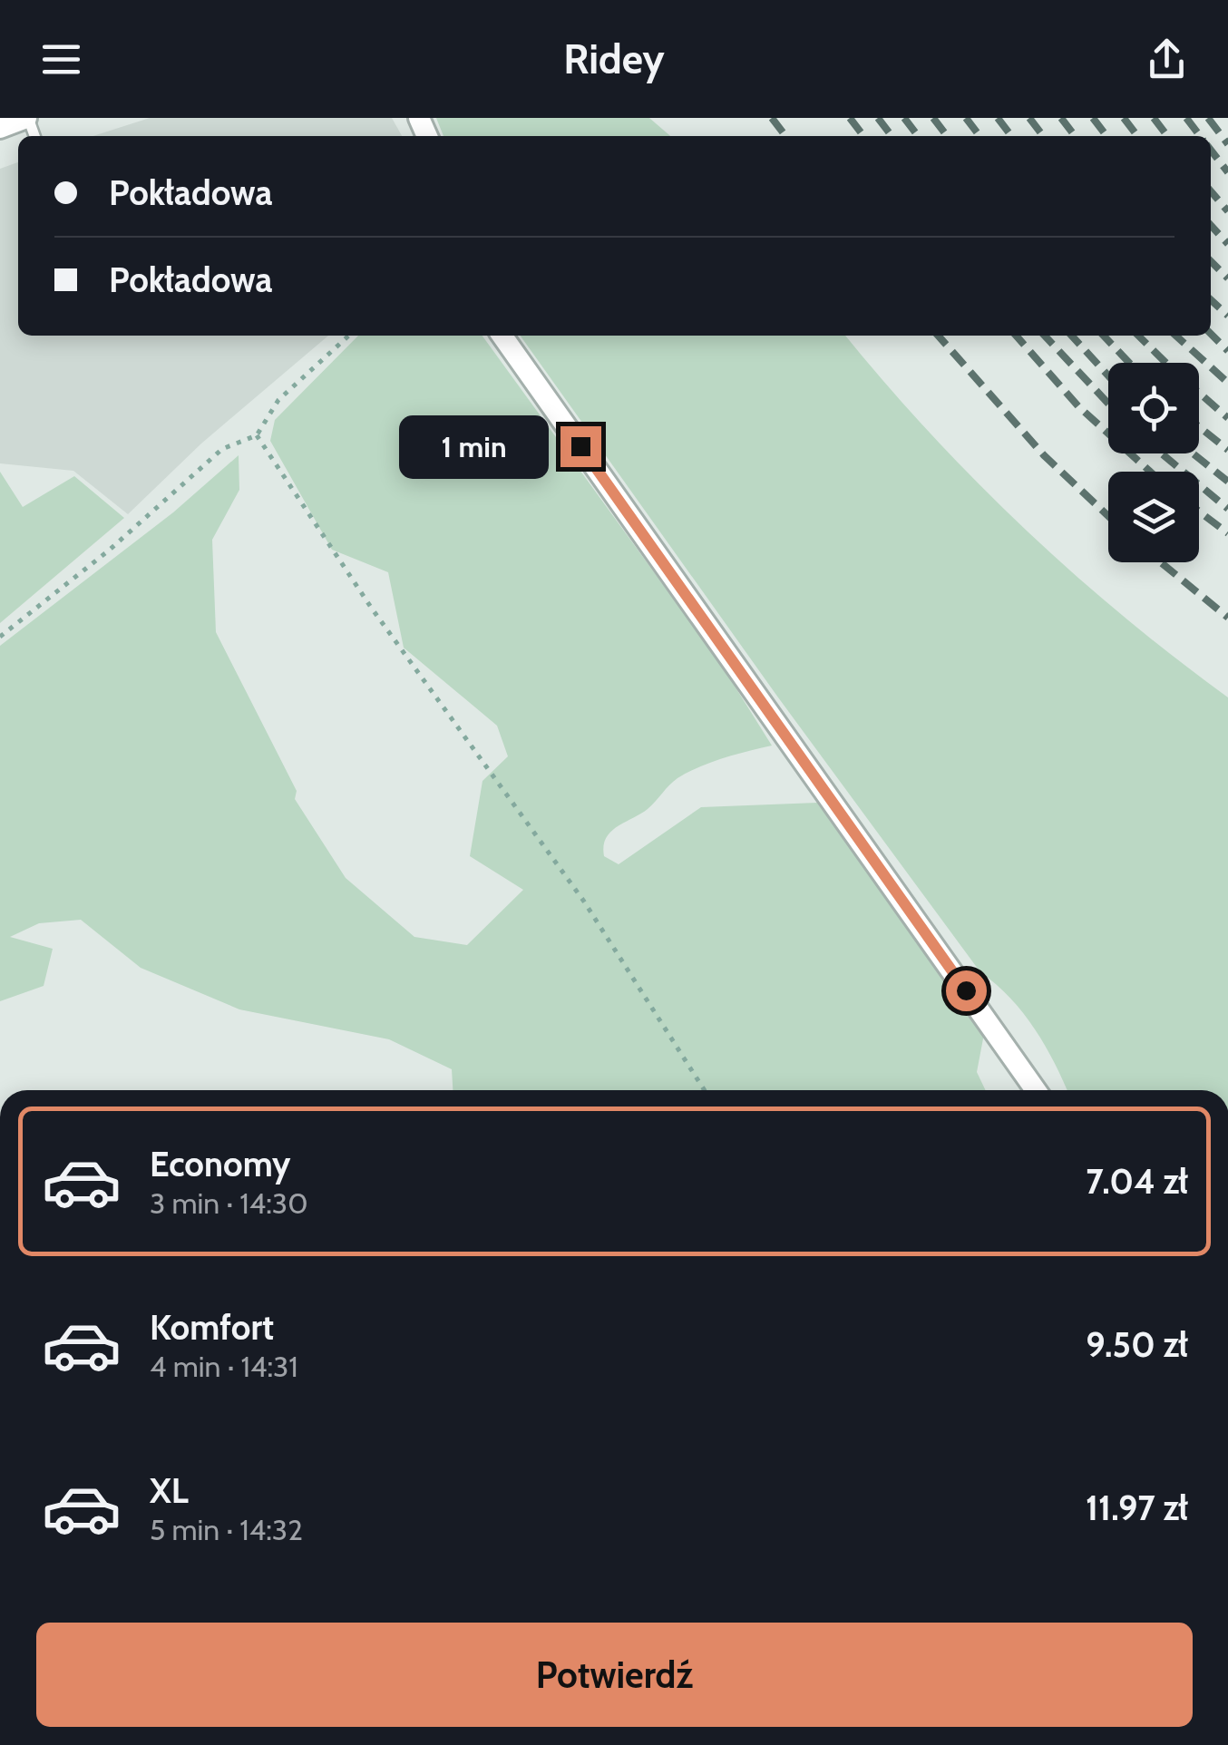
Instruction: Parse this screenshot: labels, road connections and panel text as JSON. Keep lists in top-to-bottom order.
{
  "page": {
    "header": "Ridey",
    "banner": ["Pokładowa", "Pokładowa"],
    "bubble": "1 min",
    "list": [
      {
        "name": "Economy",
        "note": "3 min · 14:30",
        "value": "7.04 zł"
      },
      {
        "name": "Komfort",
        "note": "4 min · 14:31",
        "value": "9.50 zł"
      },
      {
        "name": "XL",
        "note": "5 min · 14:32",
        "value": "11.97 zł"
      }
    ],
    "buttons": "Potwierdź"
  }
}
